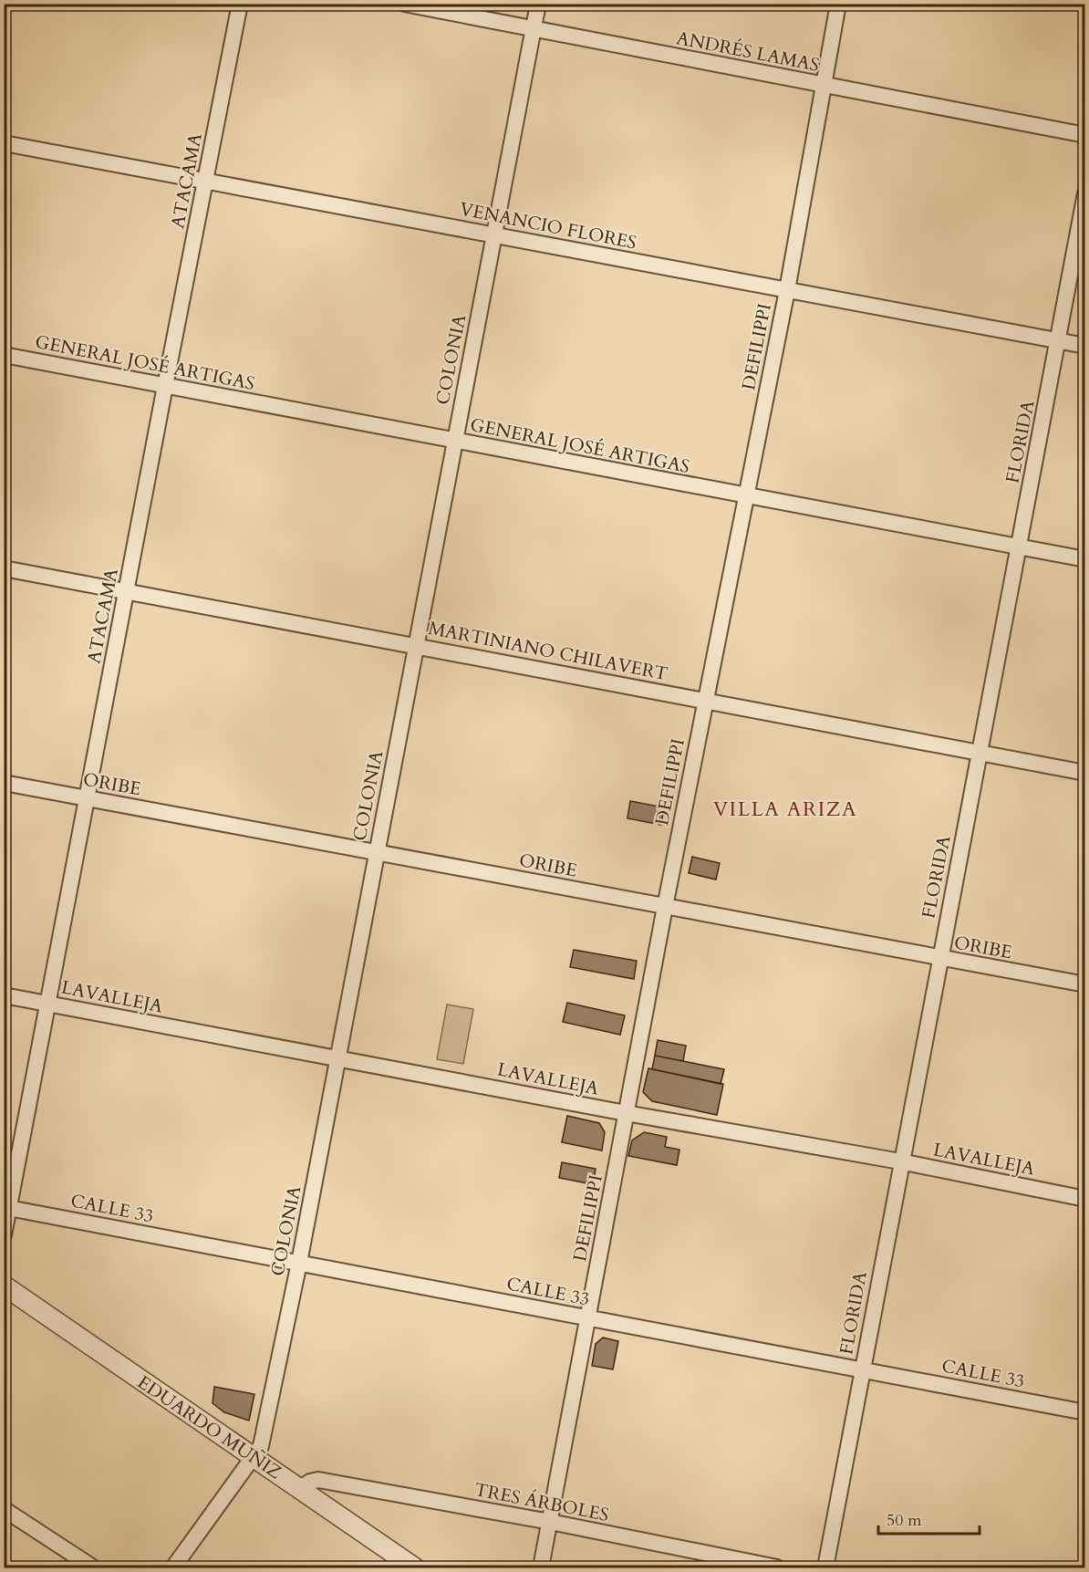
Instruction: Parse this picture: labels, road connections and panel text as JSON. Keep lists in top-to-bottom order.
{
  "streets": {
    "street": [
      "ANDRÉS LAMAS",
      "ATACAMA",
      "VENANCIO FLORES",
      "DEFILIPPI",
      "COLONIA",
      "GENERAL JOSÉ ARTIGAS",
      "FLORIDA",
      "MARTINIANO CHILAVERT",
      "ORIBE",
      "LAVALLEJA",
      "CALLE 33",
      "EDUARDO MUÑIZ",
      "TRES ÁRBOLES"
    ]
  },
  "crossings": [
    ["ANDRÉS LAMAS", "DEFILIPPI"],
    ["ANDRÉS LAMAS", "COLONIA"],
    ["ATACAMA", "VENANCIO FLORES"],
    ["ATACAMA", "GENERAL JOSÉ ARTIGAS"],
    ["ATACAMA", "MARTINIANO CHILAVERT"],
    ["ATACAMA", "ORIBE"],
    ["ATACAMA", "LAVALLEJA"],
    ["ATACAMA", "CALLE 33"],
    ["VENANCIO FLORES", "DEFILIPPI"],
    ["VENANCIO FLORES", "COLONIA"],
    ["VENANCIO FLORES", "FLORIDA"],
    ["DEFILIPPI", "GENERAL JOSÉ ARTIGAS"],
    ["DEFILIPPI", "MARTINIANO CHILAVERT"],
    ["DEFILIPPI", "ORIBE"],
    ["DEFILIPPI", "LAVALLEJA"],
    ["DEFILIPPI", "CALLE 33"],
    ["DEFILIPPI", "TRES ÁRBOLES"],
    ["COLONIA", "GENERAL JOSÉ ARTIGAS"],
    ["COLONIA", "MARTINIANO CHILAVERT"],
    ["COLONIA", "ORIBE"],
    ["COLONIA", "LAVALLEJA"],
    ["COLONIA", "CALLE 33"],
    ["COLONIA", "EDUARDO MUÑIZ"],
    ["GENERAL JOSÉ ARTIGAS", "FLORIDA"],
    ["FLORIDA", "MARTINIANO CHILAVERT"],
    ["FLORIDA", "ORIBE"],
    ["FLORIDA", "LAVALLEJA"],
    ["FLORIDA", "CALLE 33"],
    ["EDUARDO MUÑIZ", "TRES ÁRBOLES"]
  ],
  "districts": ["VILLA ARIZA"],
  "scale_bar": "50 m"
}
